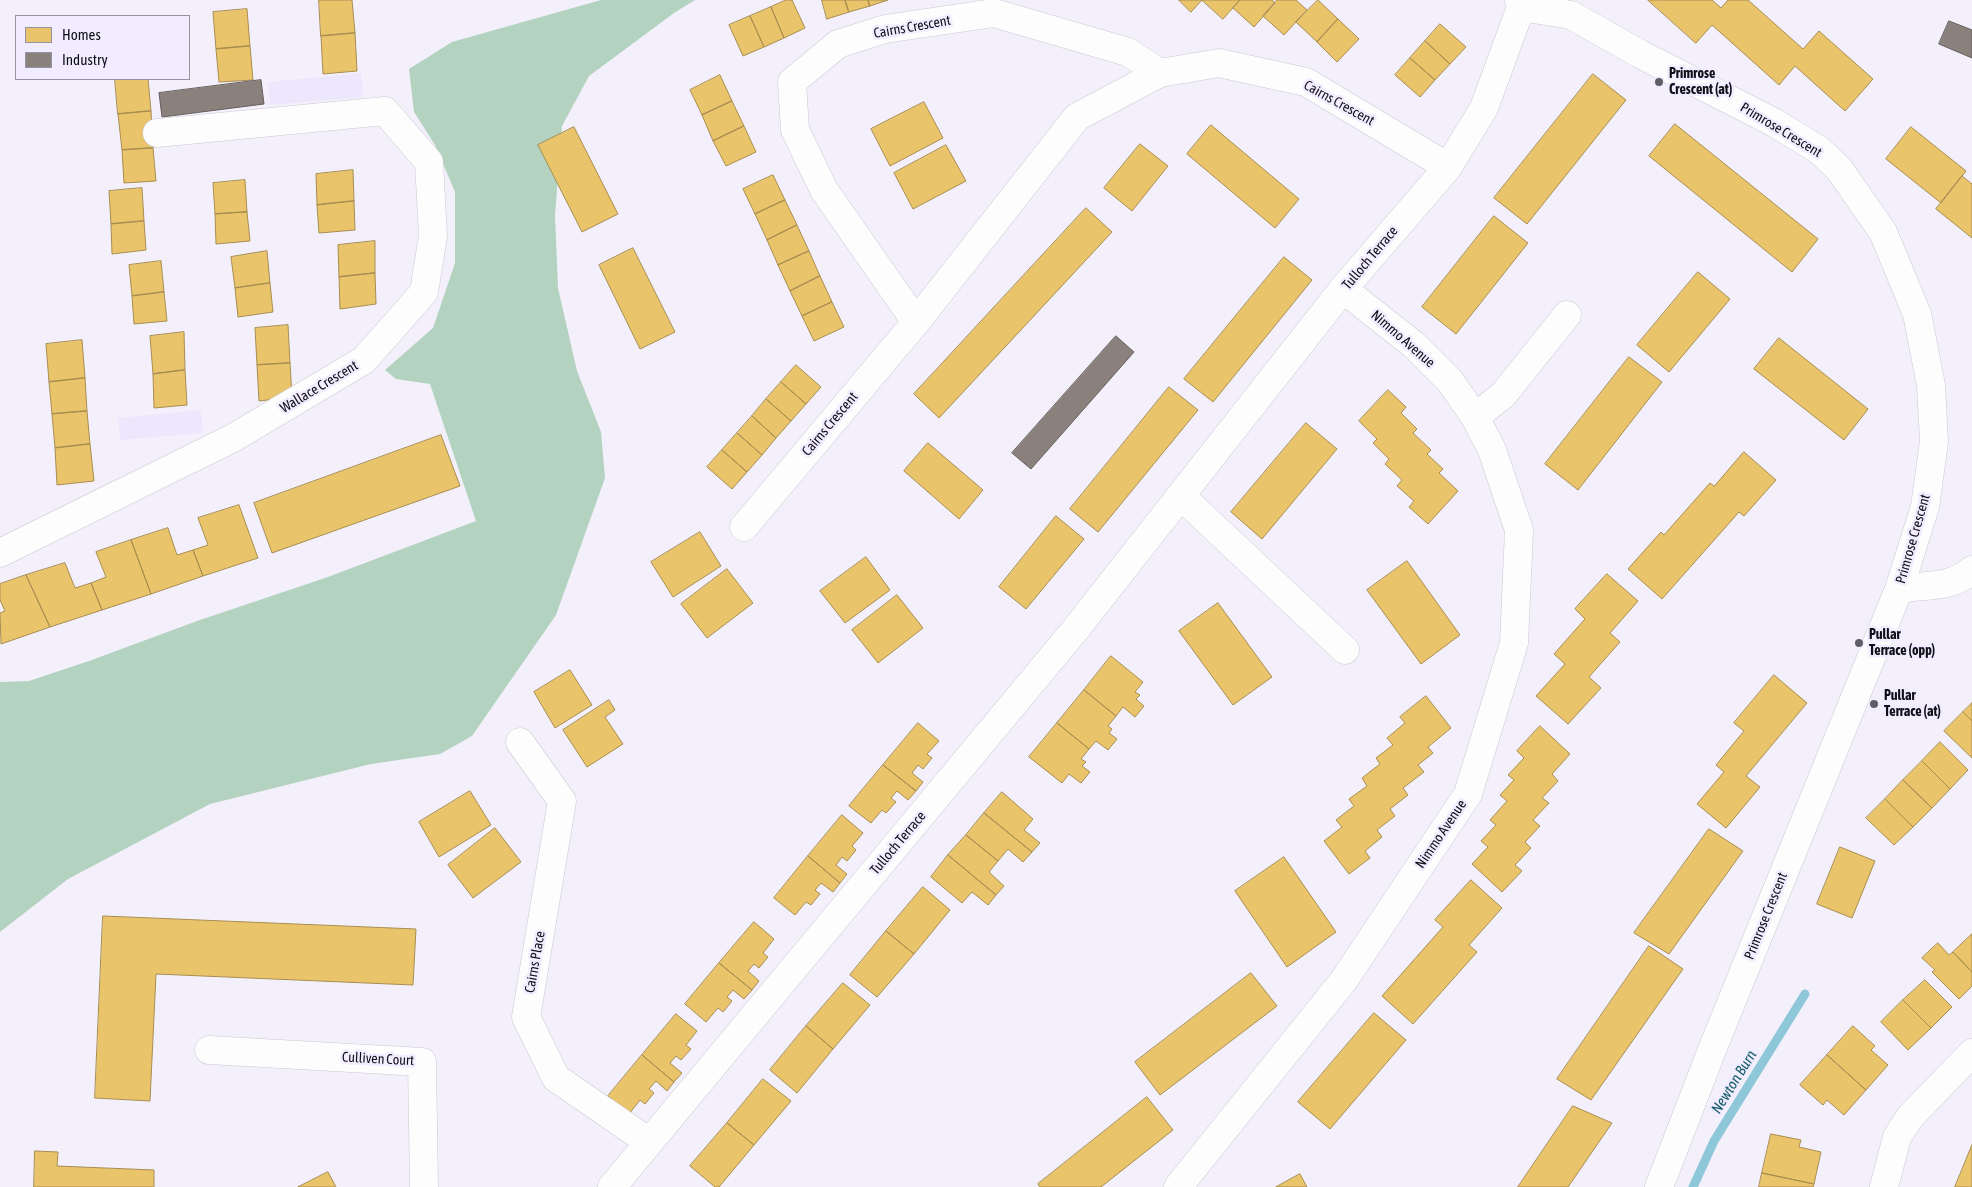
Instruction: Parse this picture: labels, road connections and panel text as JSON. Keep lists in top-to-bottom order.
{
  "streets": {
    "street": [
      "Cairns Crescent",
      "Primrose Crescent",
      "Tulloch Terrace",
      "Nimmo Avenue",
      "Wallace Crescent",
      "Cairns Place",
      "Culliven Court"
    ]
  },
  "crossings": [
    ["Cairns Crescent", "Tulloch Terrace"],
    ["Primrose Crescent", "Tulloch Terrace"],
    ["Tulloch Terrace", "Nimmo Avenue"],
    ["Tulloch Terrace", "Cairns Place"]
  ],
  "water": ["Newton Burn"],
  "places": ["Primrose Crescent (at)", "Pullar Terrace (opp)", "Pullar Terrace (at)"],
  "legend": ["Homes", "Industry"]
}
